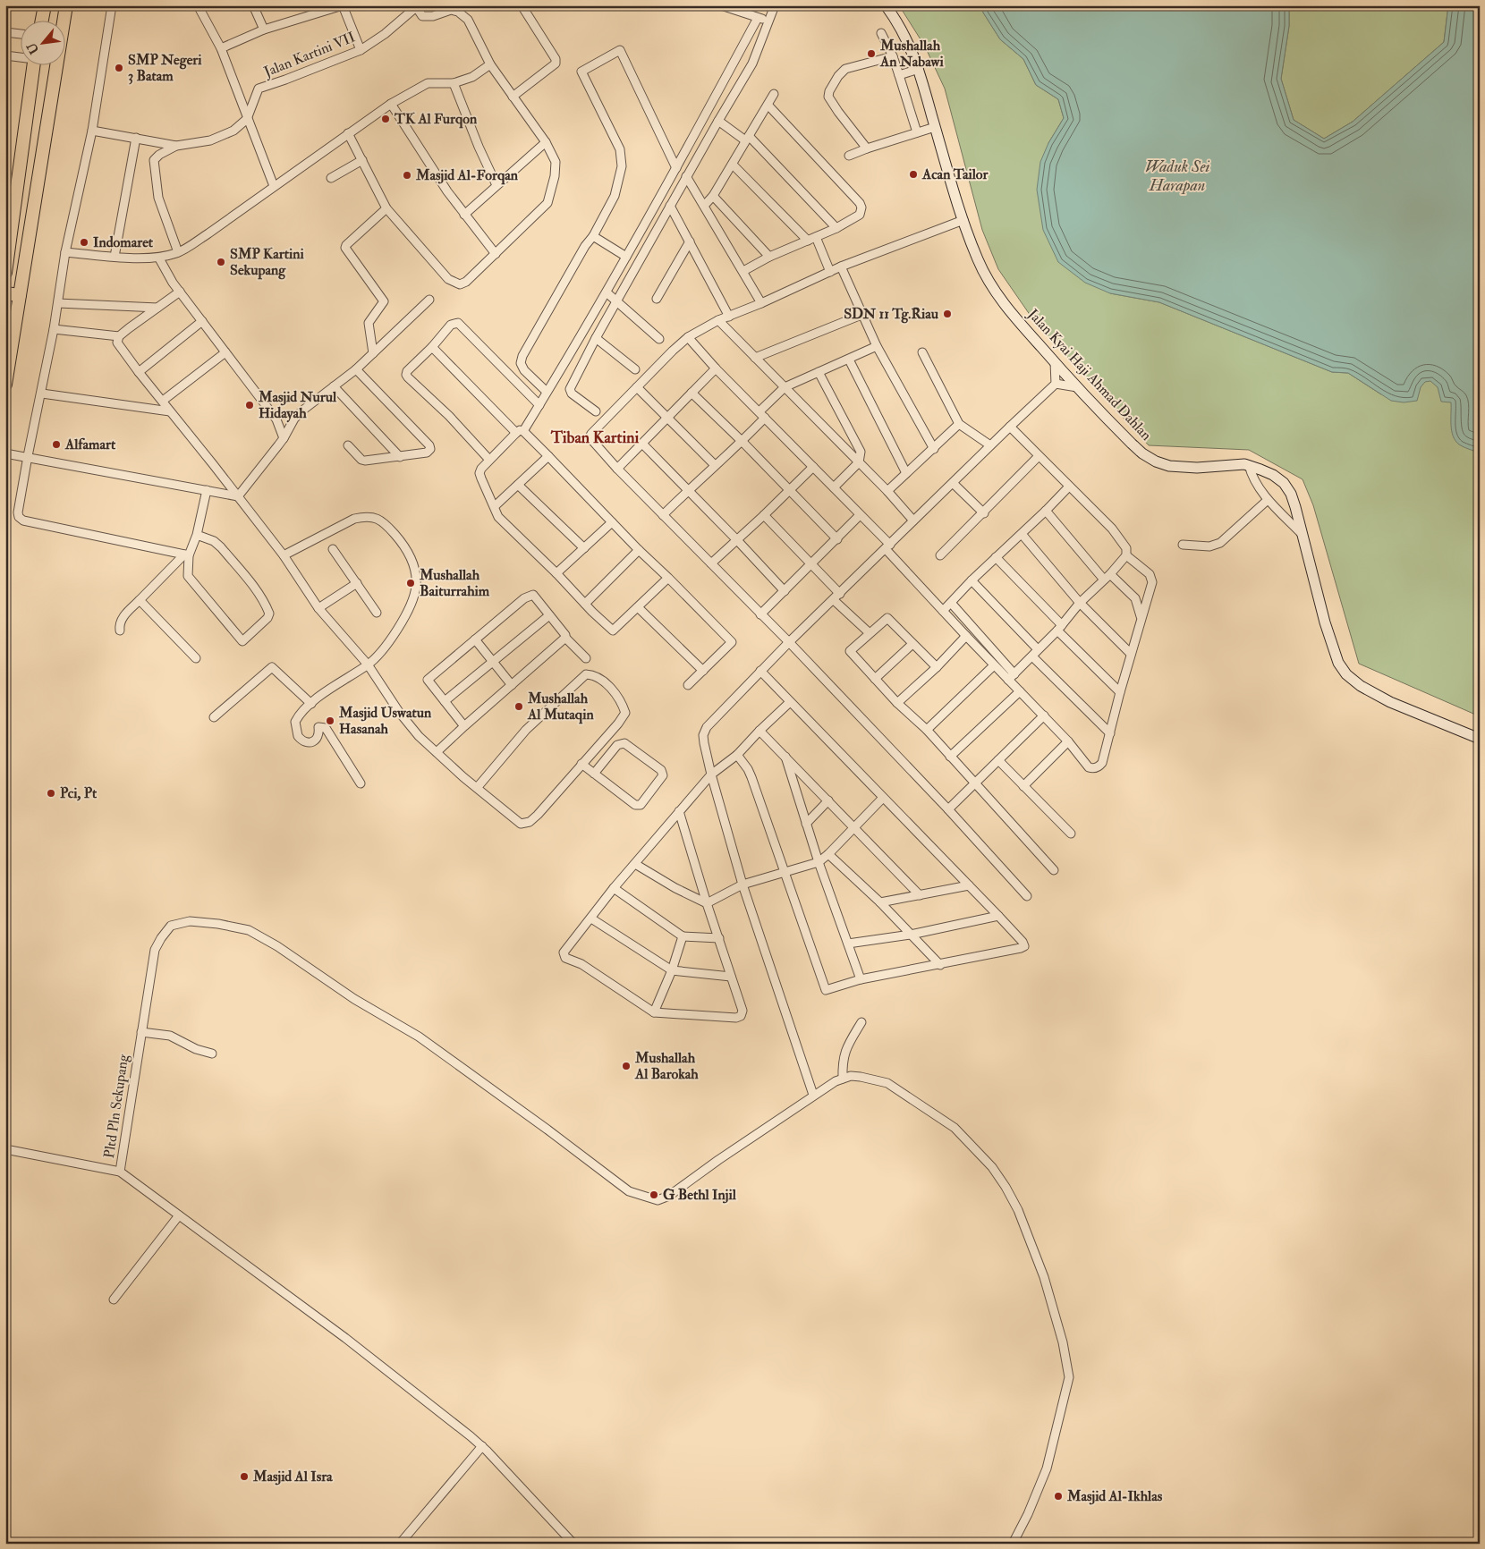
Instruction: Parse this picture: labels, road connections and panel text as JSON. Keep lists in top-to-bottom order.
{
  "streets": {
    "main road": ["Jalan Kyai Haji Ahmad Dahlan"],
    "street": ["Jalan Kartini VII", "Pltd Pln Sekupang"]
  },
  "districts": ["Tiban Kartini"],
  "water": ["Waduk Sei Harapan"],
  "places": [
    "Mushallah An Nabawi",
    "SMP Negeri 3 Batam",
    "TK Al Furqon",
    "Acan Tailor",
    "Masjid Al-Forqan",
    "Indomaret",
    "SMP Kartini Sekupang",
    "SDN 11 Tg.Riau",
    "Masjid Nurul Hidayah",
    "Alfamart",
    "Mushallah Baiturrahim",
    "Mushallah Al Mutaqin",
    "Masjid Uswatun Hasanah",
    "Pci, Pt",
    "Mushallah Al Barokah",
    "G Bethl Injil",
    "Masjid Al Isra",
    "Masjid Al-Ikhlas"
  ],
  "north": "bottom left"
}
